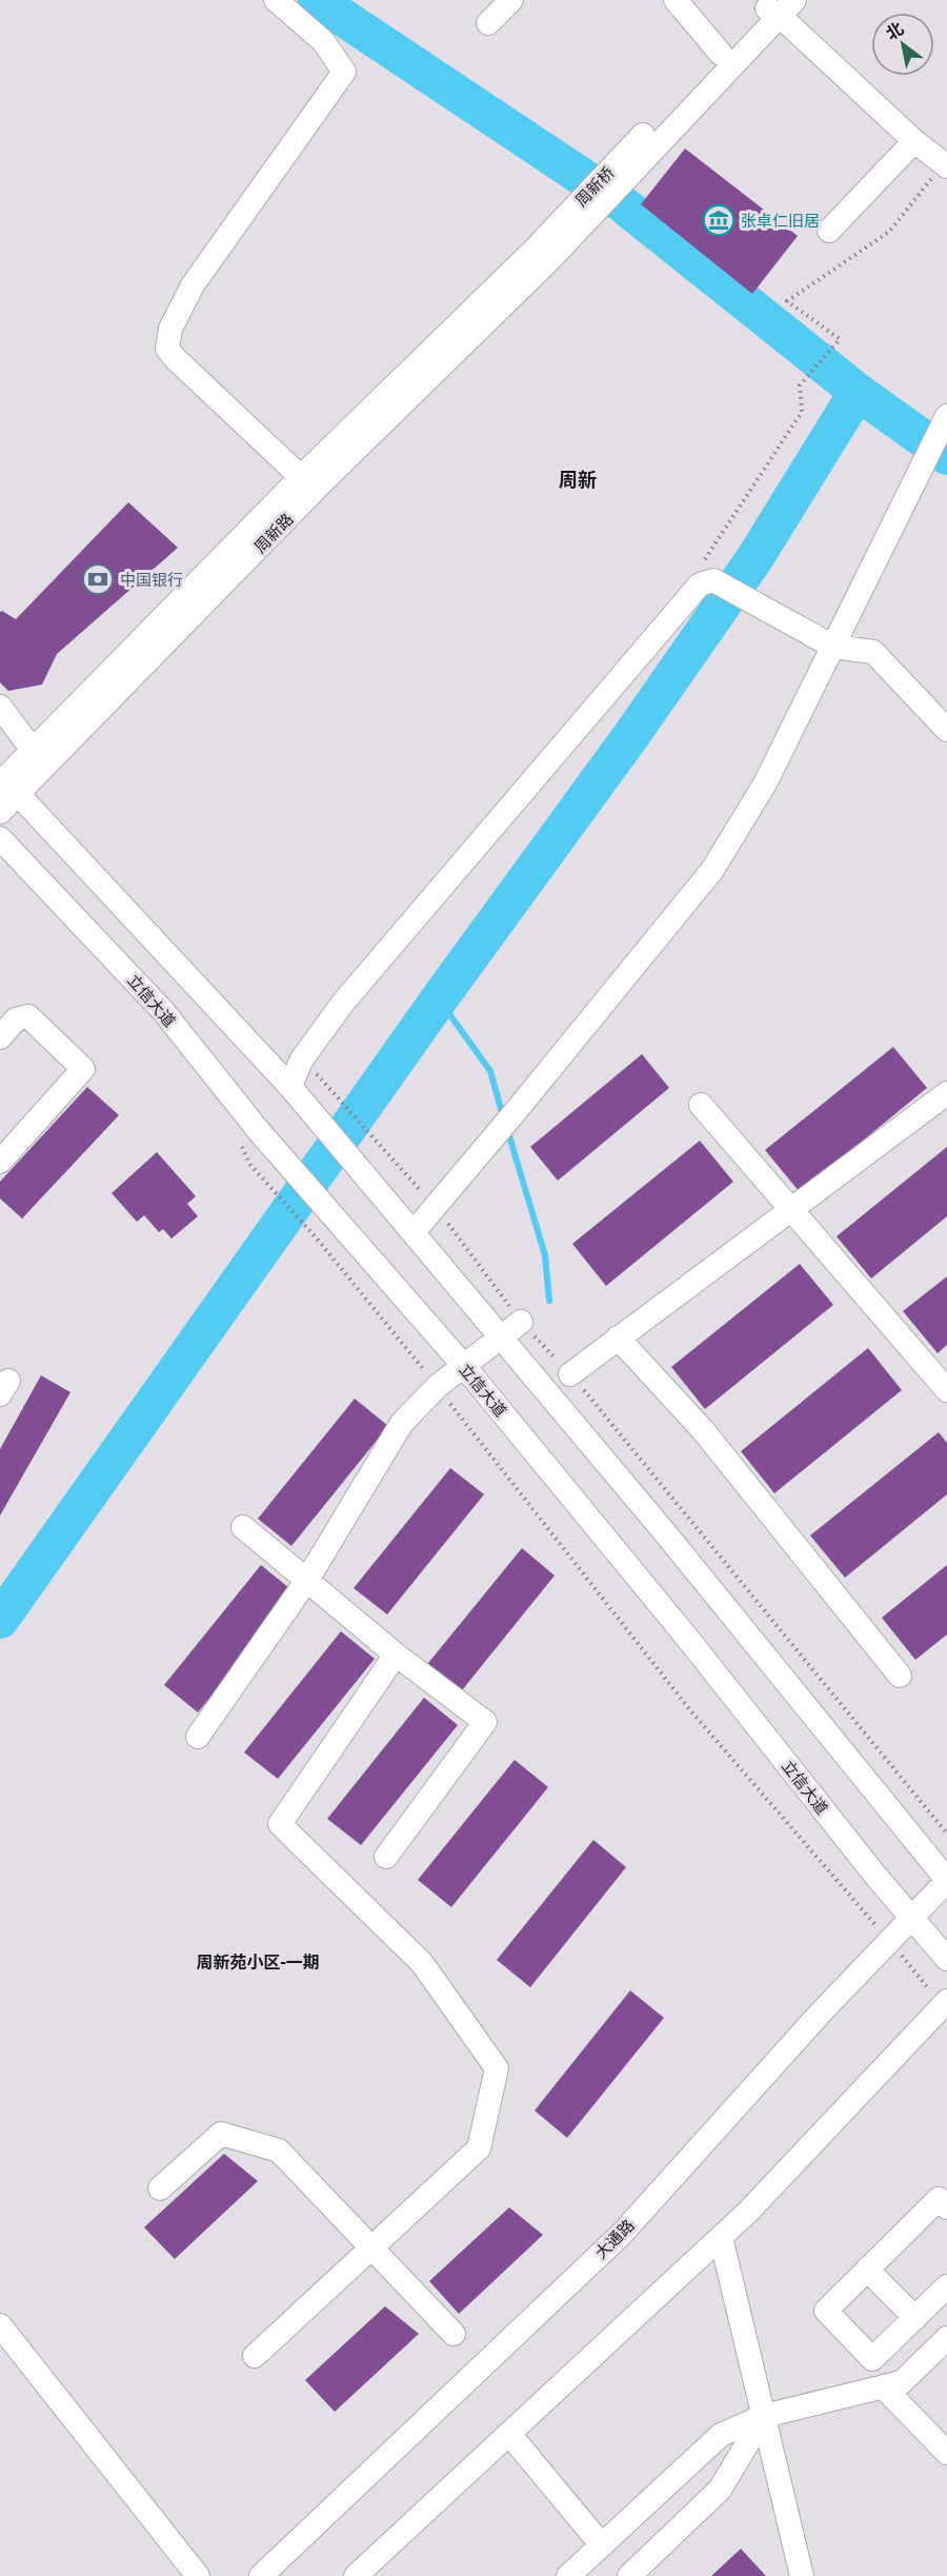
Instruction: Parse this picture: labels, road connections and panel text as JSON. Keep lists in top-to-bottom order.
{
  "streets": {
    "street": [
      "周新桥",
      "周新路",
      "立信大道",
      "大通路"
    ]
  },
  "crossings": [
    ["周新桥", "周新路"],
    ["立信大道", "大通路"]
  ],
  "districts": ["周新", "周新苑小区-一期"],
  "places": {
    "museum": ["张卓仁旧居"],
    "bank": ["中国银行"]
  },
  "north": "top left"
}
